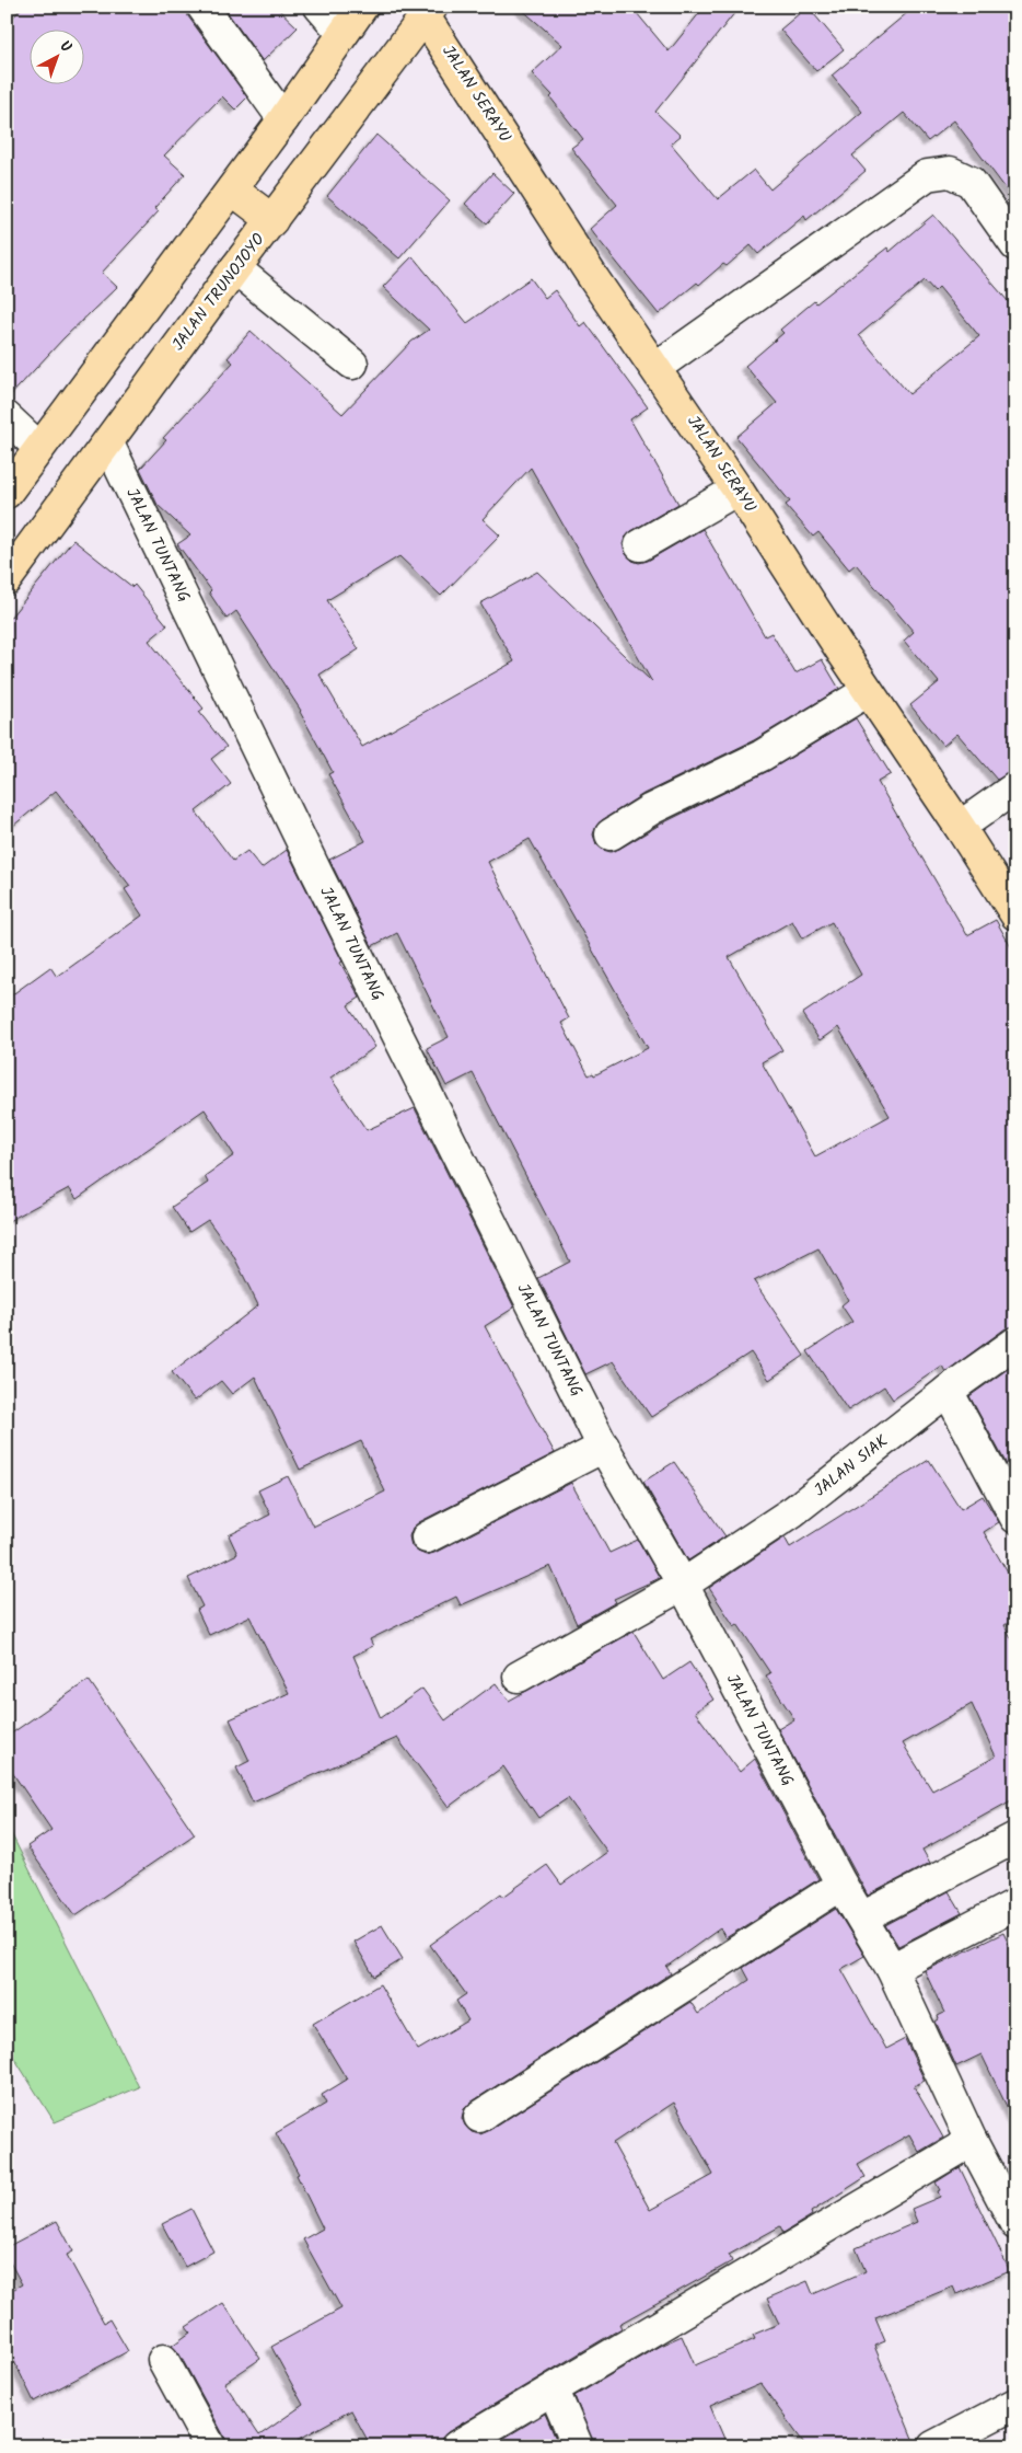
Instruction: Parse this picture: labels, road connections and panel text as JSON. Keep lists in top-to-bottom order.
{
  "streets": {
    "main road": ["JALAN SERAYU", "JALAN TRUNOJOYO"],
    "street": ["JALAN TUNTANG", "JALAN SIAK"]
  },
  "crossings": [
    ["JALAN SERAYU", "JALAN TRUNOJOYO"],
    ["JALAN TRUNOJOYO", "JALAN TUNTANG"],
    ["JALAN TUNTANG", "JALAN SIAK"]
  ],
  "north": "top right"
}
